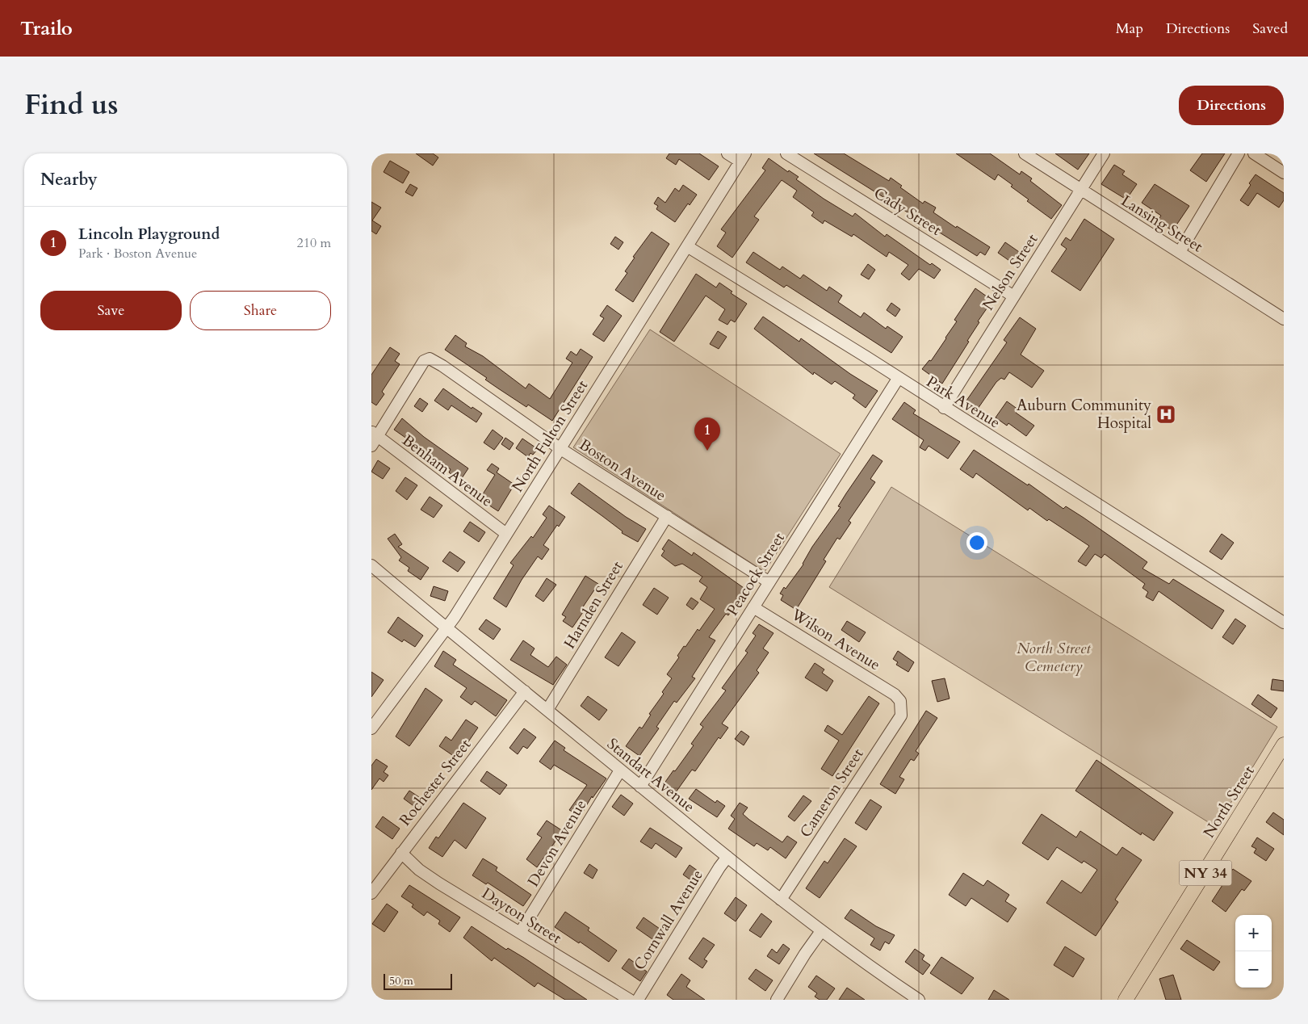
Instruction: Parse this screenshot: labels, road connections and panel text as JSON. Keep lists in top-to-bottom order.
{
  "streets": {
    "main road": ["North Street", "NY 34"],
    "street": [
      "Cady Street",
      "Lansing Street",
      "Nelson Street",
      "Park Avenue",
      "North Fulton Street",
      "Boston Avenue",
      "Benham Avenue",
      "Peacock Street",
      "Harnden Street",
      "Wilson Avenue",
      "Standart Avenue",
      "Rochester Street",
      "Cameron Street",
      "Devon Avenue",
      "Dayton Street",
      "Cornwall Avenue"
    ]
  },
  "crossings": [
    ["Cady Street", "Nelson Street"],
    ["Lansing Street", "Nelson Street"],
    ["Nelson Street", "Park Avenue"],
    ["Park Avenue", "North Fulton Street"],
    ["Park Avenue", "Peacock Street"],
    ["North Fulton Street", "Boston Avenue"],
    ["North Fulton Street", "Benham Avenue"],
    ["North Fulton Street", "Standart Avenue"],
    ["Boston Avenue", "Benham Avenue"],
    ["Boston Avenue", "Peacock Street"],
    ["Boston Avenue", "Harnden Street"],
    ["Peacock Street", "Wilson Avenue"],
    ["Peacock Street", "Standart Avenue"],
    ["Harnden Street", "Standart Avenue"],
    ["Wilson Avenue", "Cameron Street"],
    ["Standart Avenue", "Rochester Street"],
    ["Standart Avenue", "Cameron Street"],
    ["Standart Avenue", "Devon Avenue"],
    ["Standart Avenue", "Cornwall Avenue"],
    ["Rochester Street", "Dayton Street"],
    ["Devon Avenue", "Dayton Street"]
  ],
  "parks": ["North Street Cemetery"],
  "places": {
    "hospital": ["Auburn Community Hospital"]
  },
  "scale_bar": "50 m",
  "page": {
    "header": "Trailo",
    "nav": ["Map", "Directions", "Saved"],
    "title": "Find us",
    "buttons": [
      "Directions",
      ["Save", "Share"]
    ],
    "heading": "Nearby",
    "list": [
      {
        "mark": "1",
        "name": "Lincoln Playground",
        "note": "Park · Boston Avenue",
        "value": "210 m"
      }
    ],
    "pins": "1",
    "map_buttons": ["+", "−"],
    "scale": "50 m"
  }
}
